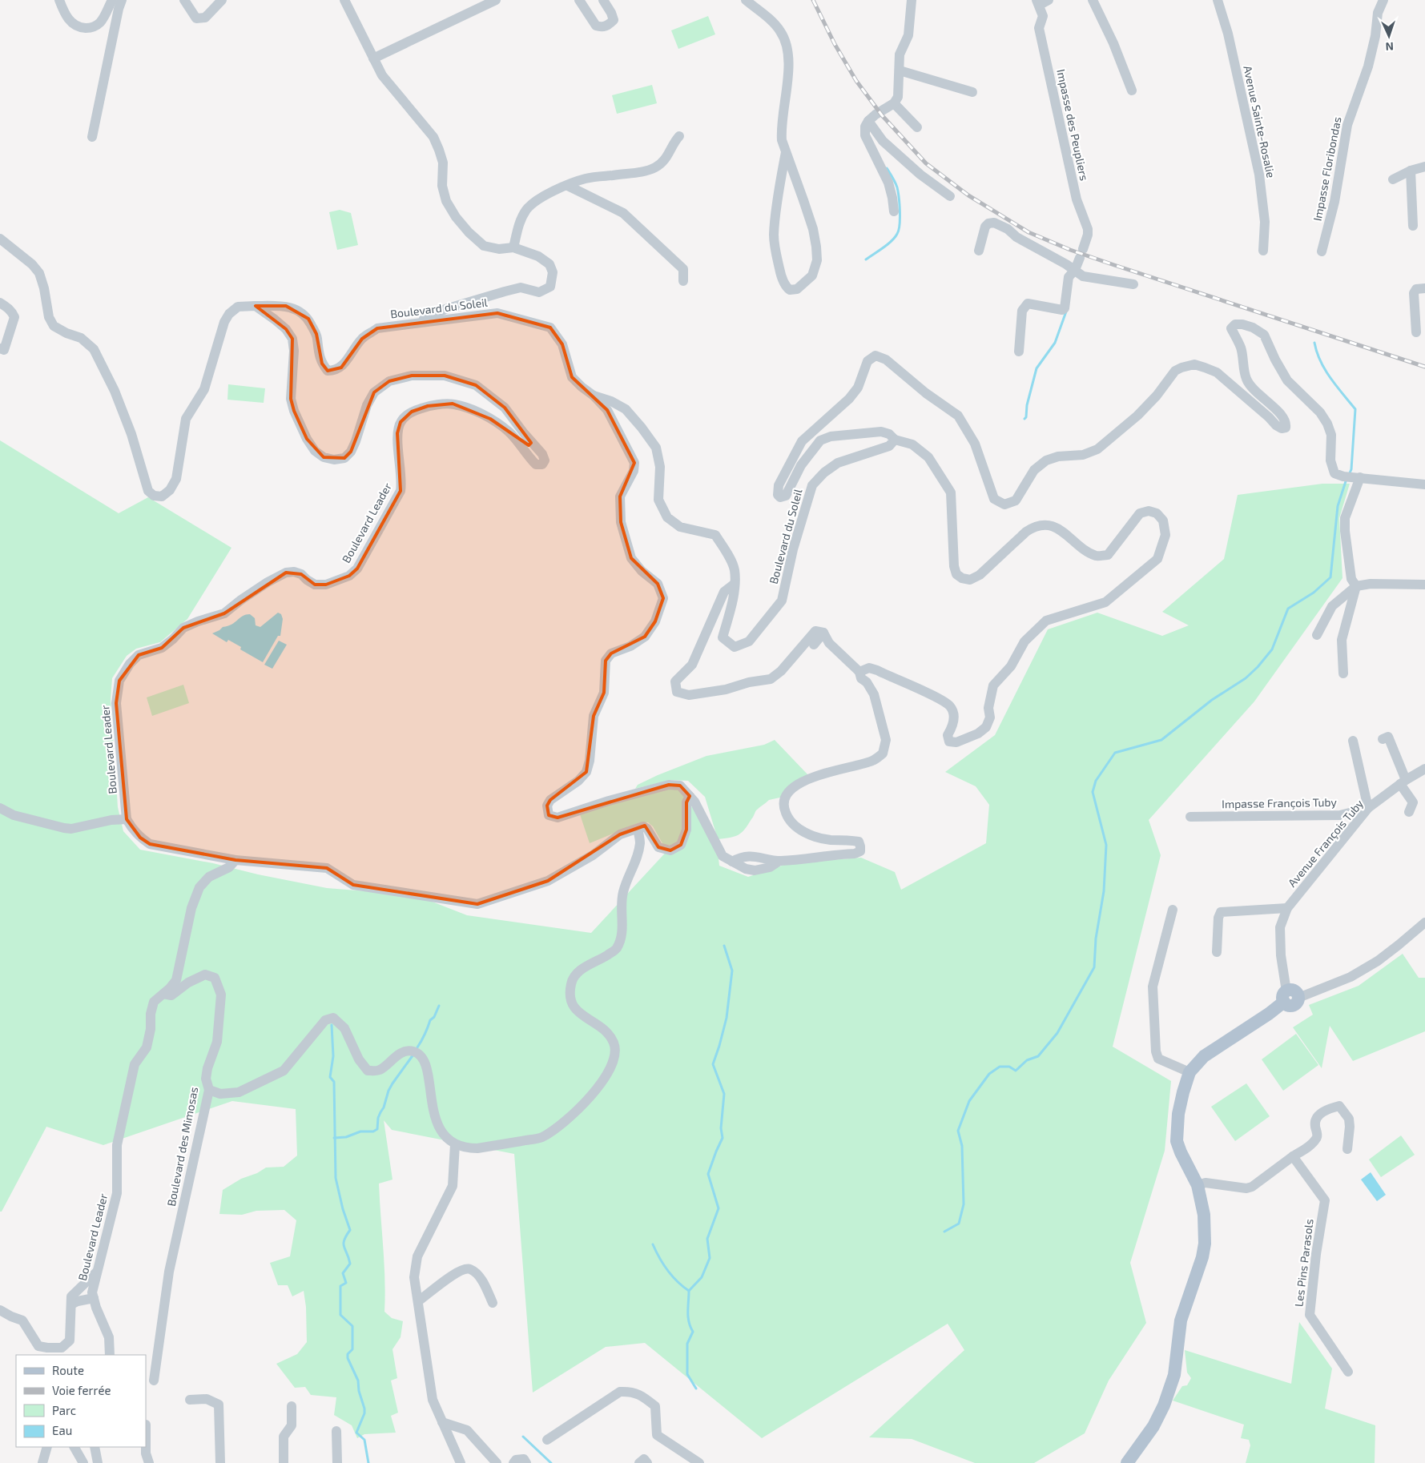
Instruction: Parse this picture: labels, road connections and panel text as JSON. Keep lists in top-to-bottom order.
{
  "streets": {
    "street": [
      "Avenue Sainte-Rosalie",
      "Impasse des Peupliers",
      "Impasse Floribondas",
      "Boulevard du Soleil",
      "Boulevard Leader",
      "Impasse François Tuby",
      "Avenue François Tuby",
      "Boulevard des Mimosas",
      "Les Pins Parasols"
    ]
  },
  "crossings": [
    ["Boulevard du Soleil", "Boulevard Leader"],
    ["Boulevard Leader", "Boulevard des Mimosas"],
    ["Impasse François Tuby", "Avenue François Tuby"]
  ],
  "legend": [
    "Route",
    "Voie ferrée",
    "Parc",
    "Eau"
  ],
  "north": "bottom"
}
